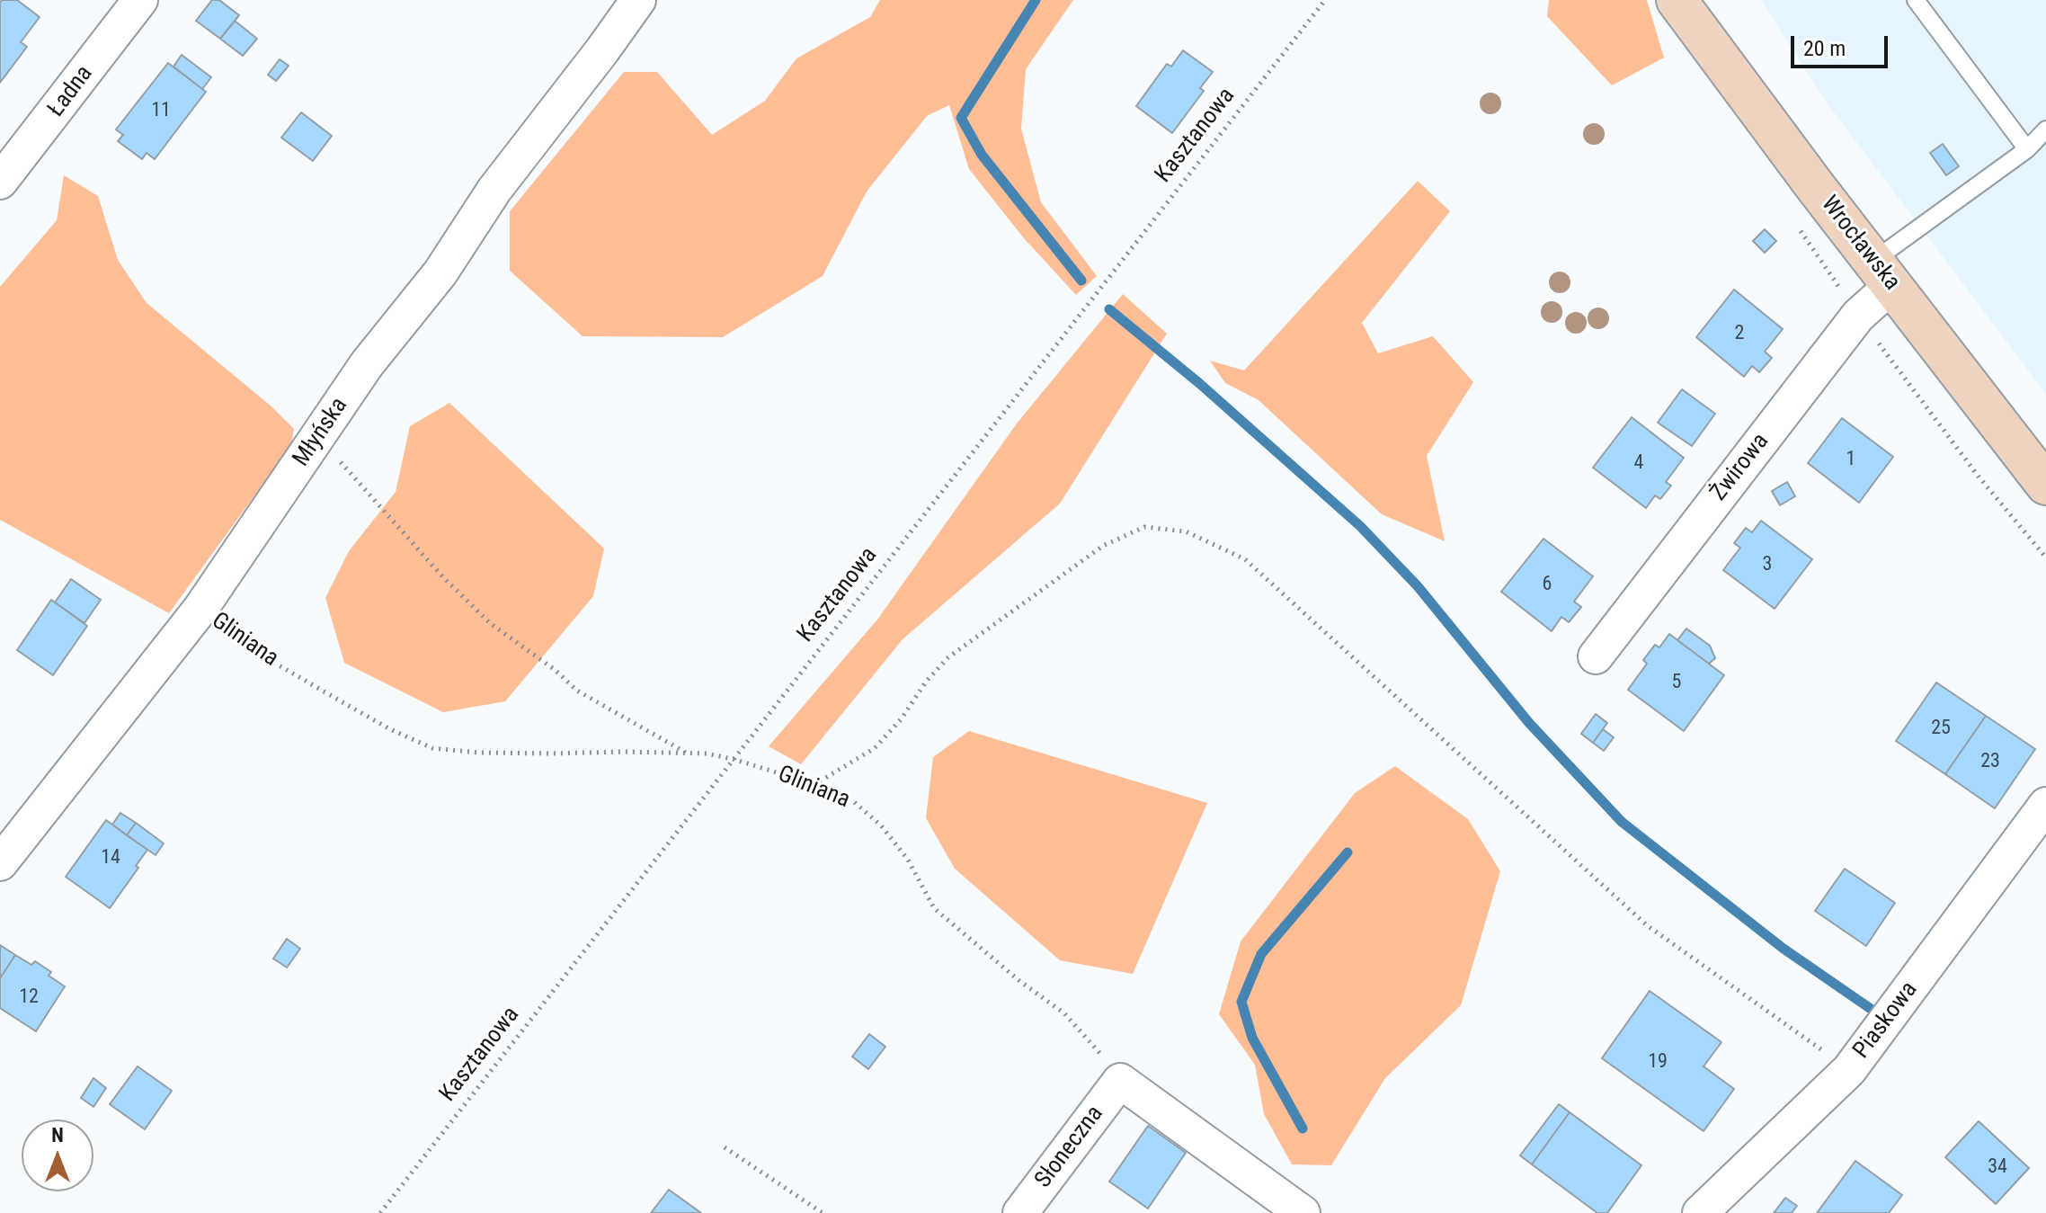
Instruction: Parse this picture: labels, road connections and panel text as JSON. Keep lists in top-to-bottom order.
{
  "streets": {
    "main road": ["Wrocławska"],
    "street": [
      "Ładna",
      "Młyńska",
      "Żwirowa",
      "Piaskowa",
      "Słoneczna"
    ],
    "path": ["Kasztanowa", "Gliniana"]
  },
  "crossings": [
    ["Kasztanowa", "Gliniana"],
    ["Wrocławska", "Żwirowa"],
    ["Młyńska", "Gliniana"],
    ["Gliniana", "Słoneczna"]
  ],
  "house_numbers": [
    "11",
    "2",
    "1",
    "4",
    "3",
    "6",
    "5",
    "25",
    "23",
    "14",
    "12",
    "19",
    "34"
  ],
  "scale_bar": "20 m",
  "north": "top"
}
